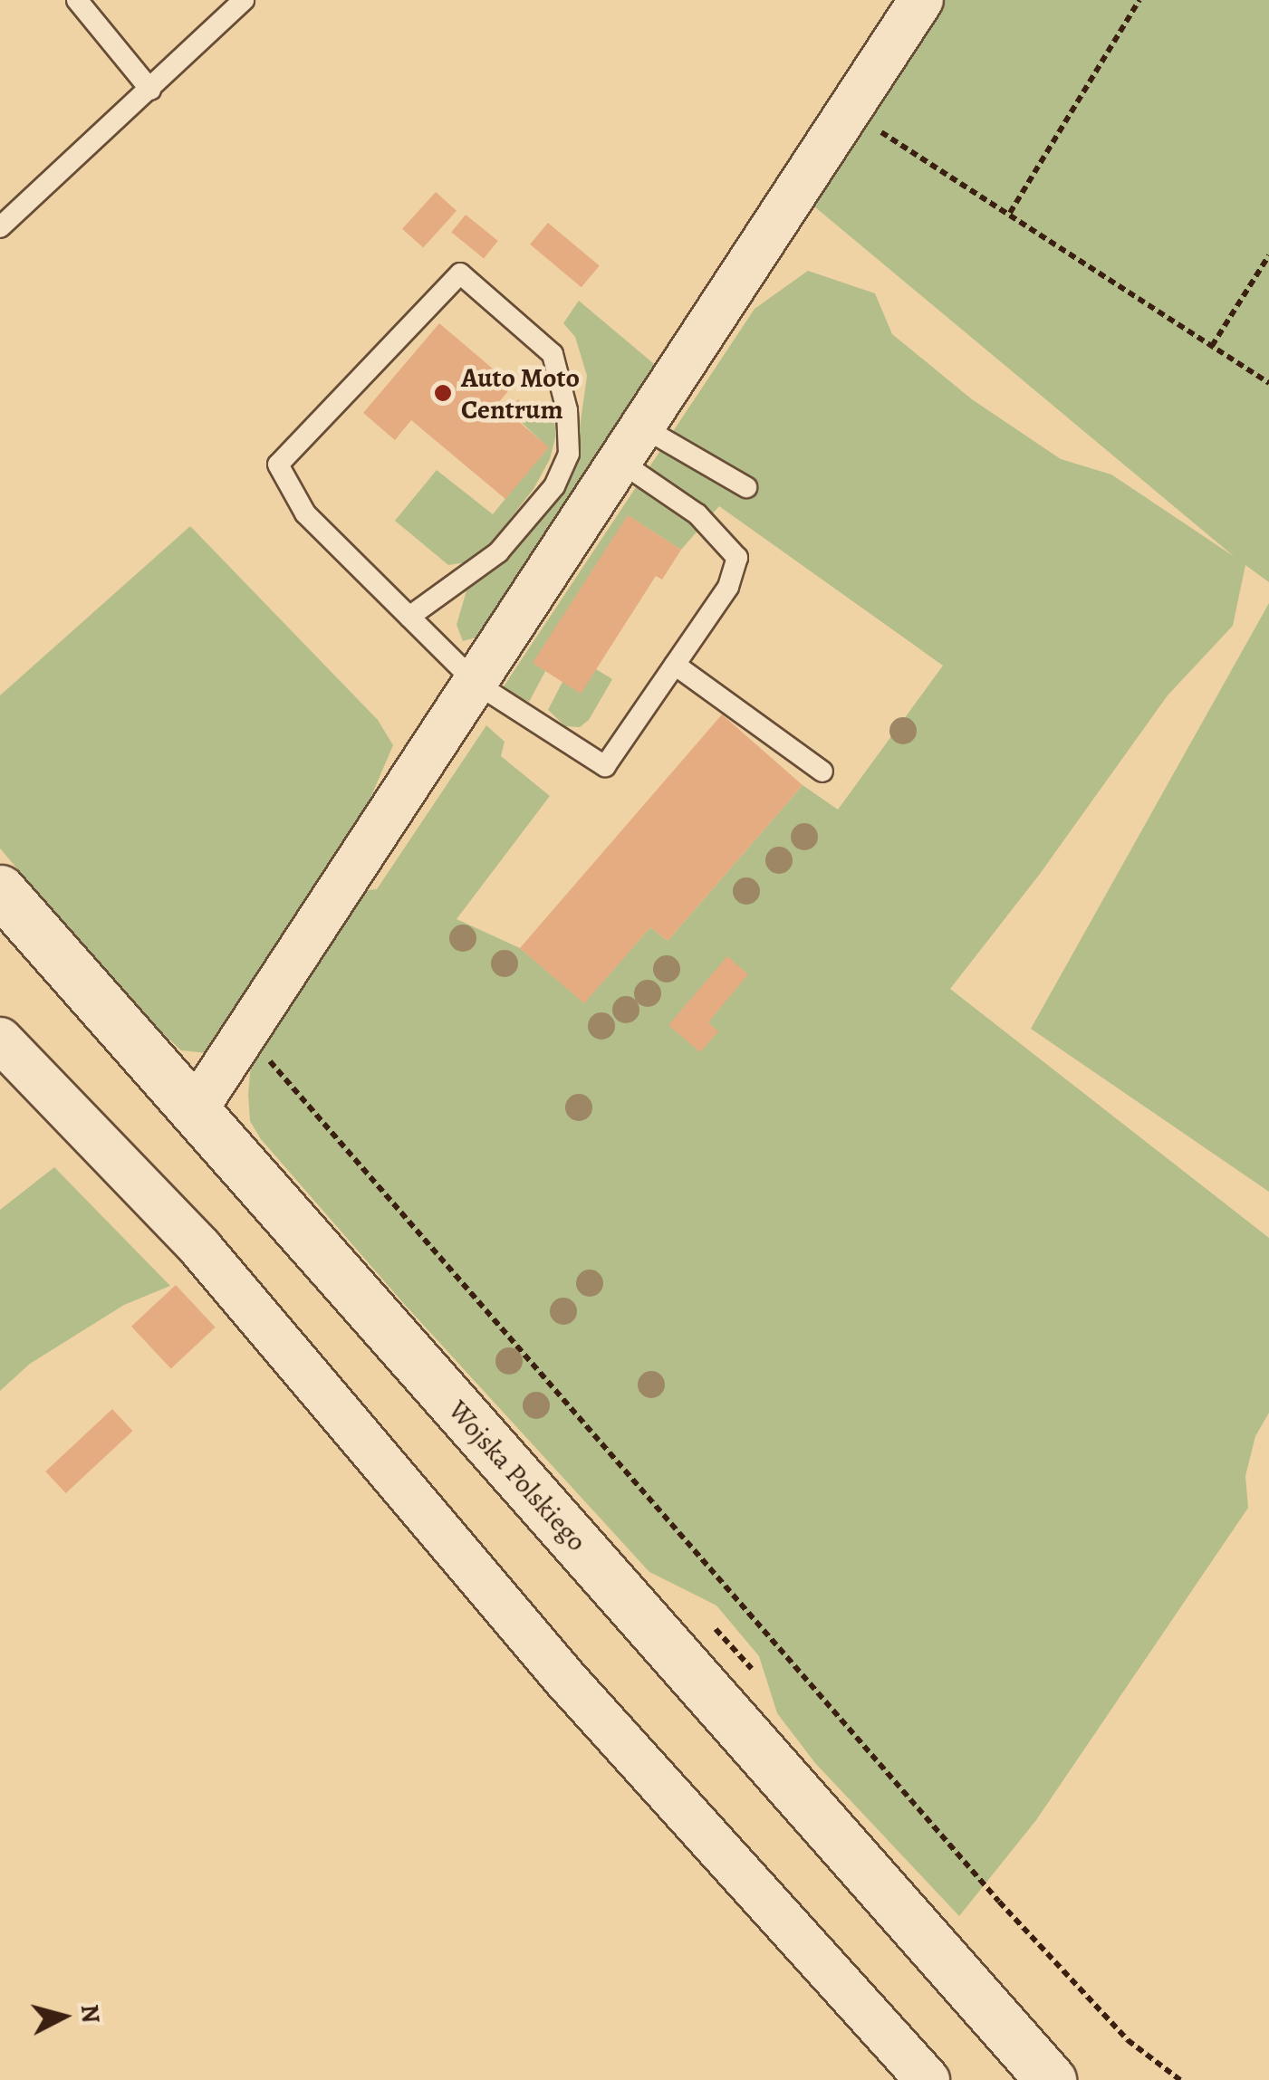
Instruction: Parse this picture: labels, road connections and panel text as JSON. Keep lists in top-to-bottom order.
{
  "streets": {
    "main road": ["Wojska Polskiego"]
  },
  "places": ["Auto Moto Centrum"],
  "north": "right"
}
